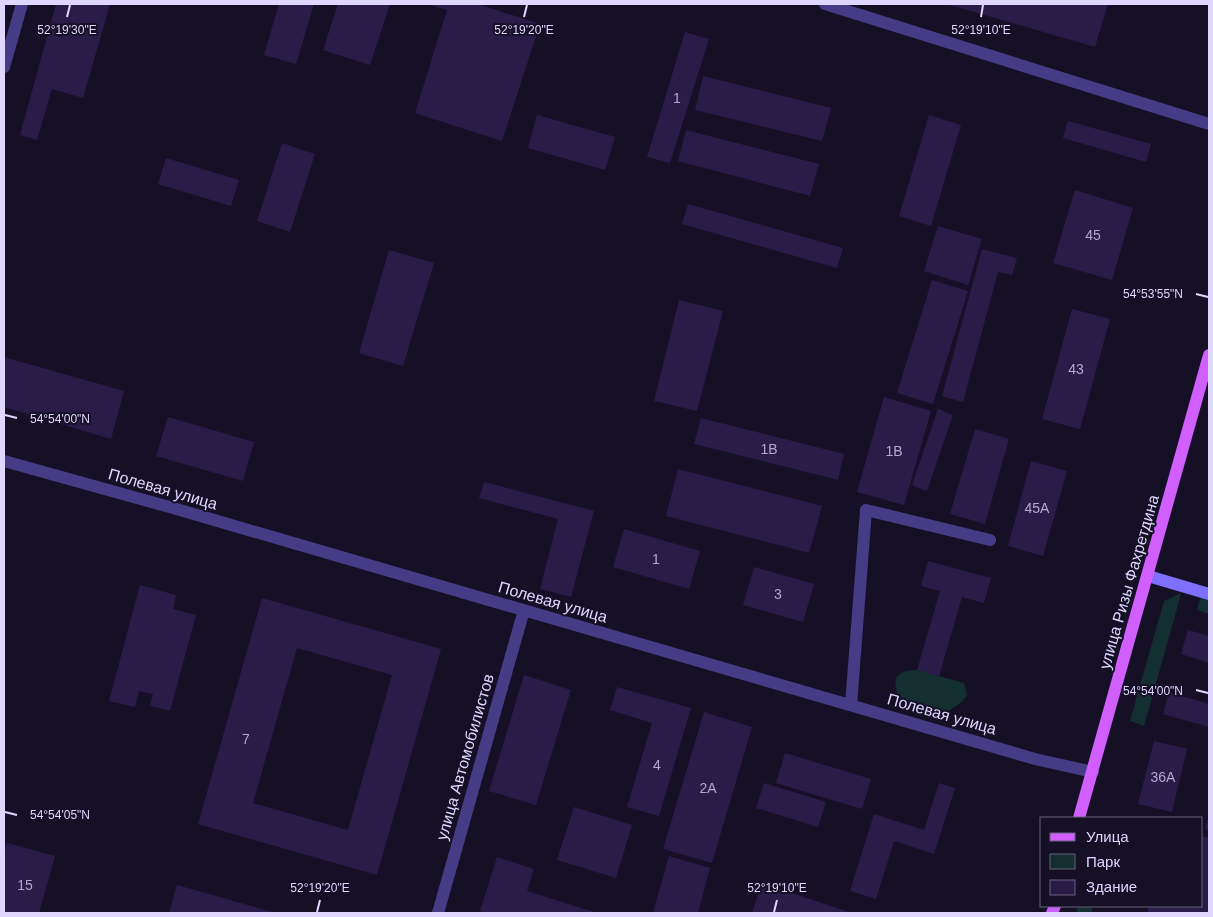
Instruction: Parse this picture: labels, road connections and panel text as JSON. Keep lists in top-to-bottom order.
{
  "streets": {
    "main road": ["улица Ризы Фахретдина"],
    "street": ["Полевая улица", "улица Автомобилистов"]
  },
  "crossings": [
    ["Полевая улица", "улица Ризы Фахретдина"],
    ["Полевая улица", "улица Автомобилистов"]
  ],
  "house_numbers": [
    "1",
    "45",
    "43",
    "1В",
    "1В",
    "45А",
    "1",
    "3",
    "7",
    "4",
    "36А",
    "2А",
    "15"
  ],
  "legend": ["Улица", "Парк", "Здание"],
  "coordinates": [
    "52°19'30\"E",
    "52°19'20\"E",
    "52°19'10\"E",
    "54°53'55\"N",
    "54°54'00\"N",
    "54°54'05\"N"
  ]
}
